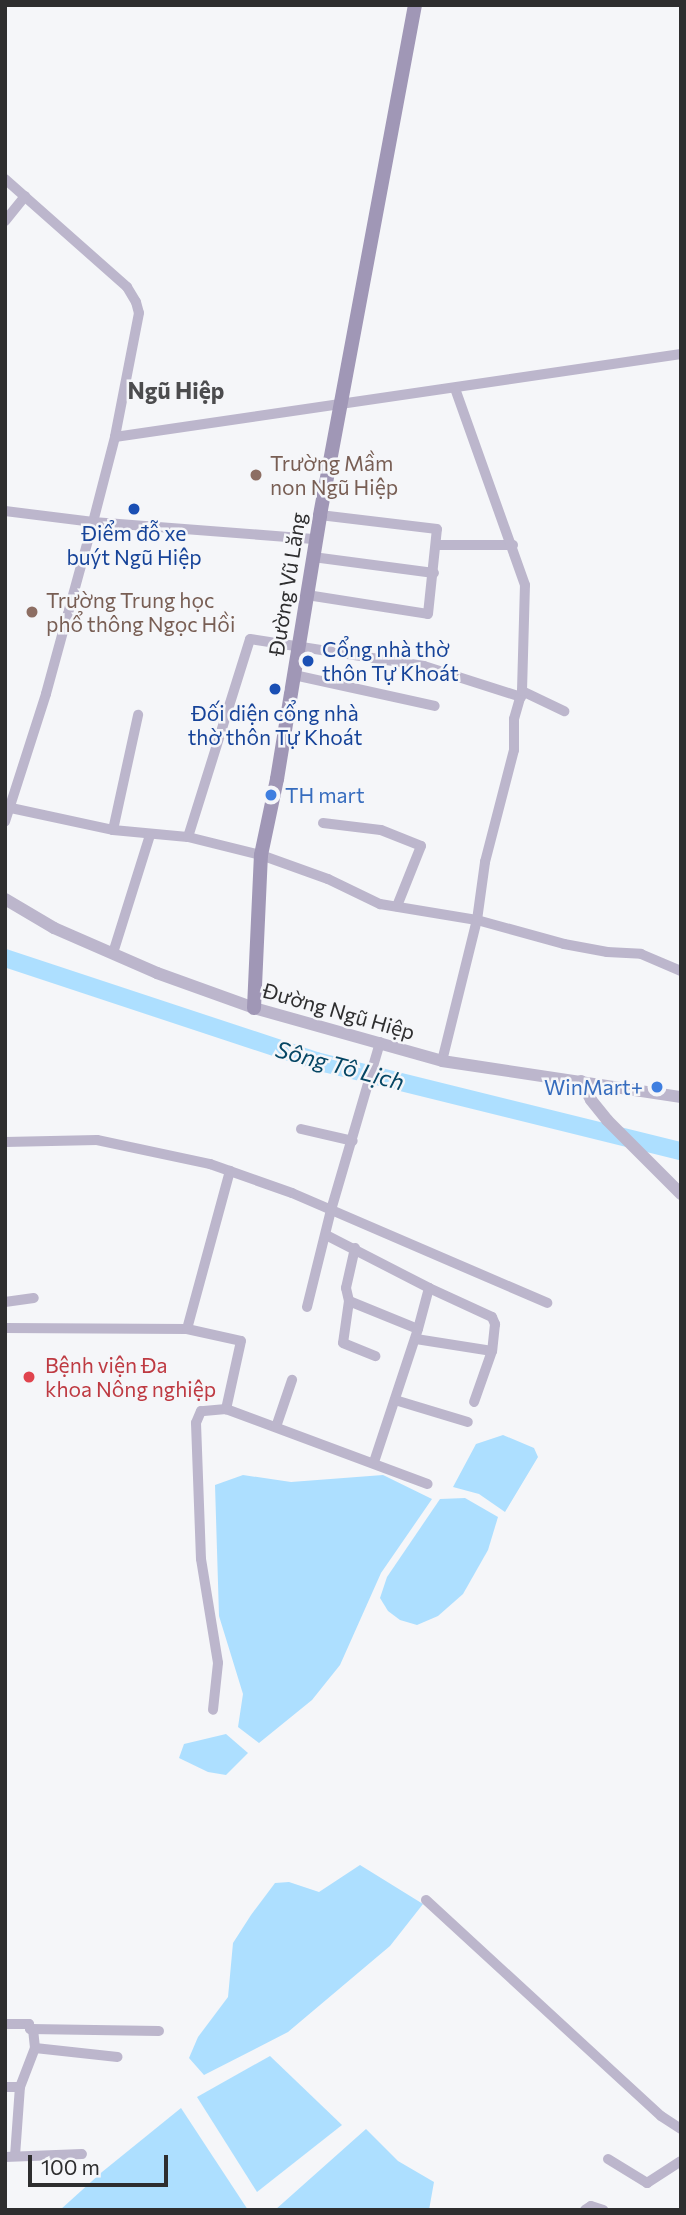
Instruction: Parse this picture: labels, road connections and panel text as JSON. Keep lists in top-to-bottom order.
{
  "streets": {
    "main road": ["Đường Vũ Lăng"],
    "street": ["Đường Ngũ Hiệp"]
  },
  "crossings": [
    ["Đường Vũ Lăng", "Đường Ngũ Hiệp"]
  ],
  "districts": ["Ngũ Hiệp"],
  "water": ["Sông Tô Lịch"],
  "places": [
    "Trường Mầm non Ngũ Hiệp",
    "Điểm đỗ xe buýt Ngũ Hiệp",
    "Trường Trung học phổ thông Ngọc Hồi",
    "Cổng nhà thờ thôn Tự Khoát",
    "Đối diện cổng nhà thờ thôn Tự Khoát",
    "TH mart",
    "WinMart+",
    "Bệnh viện Đa khoa Nông nghiệp"
  ],
  "scale_bar": "100 m"
}
